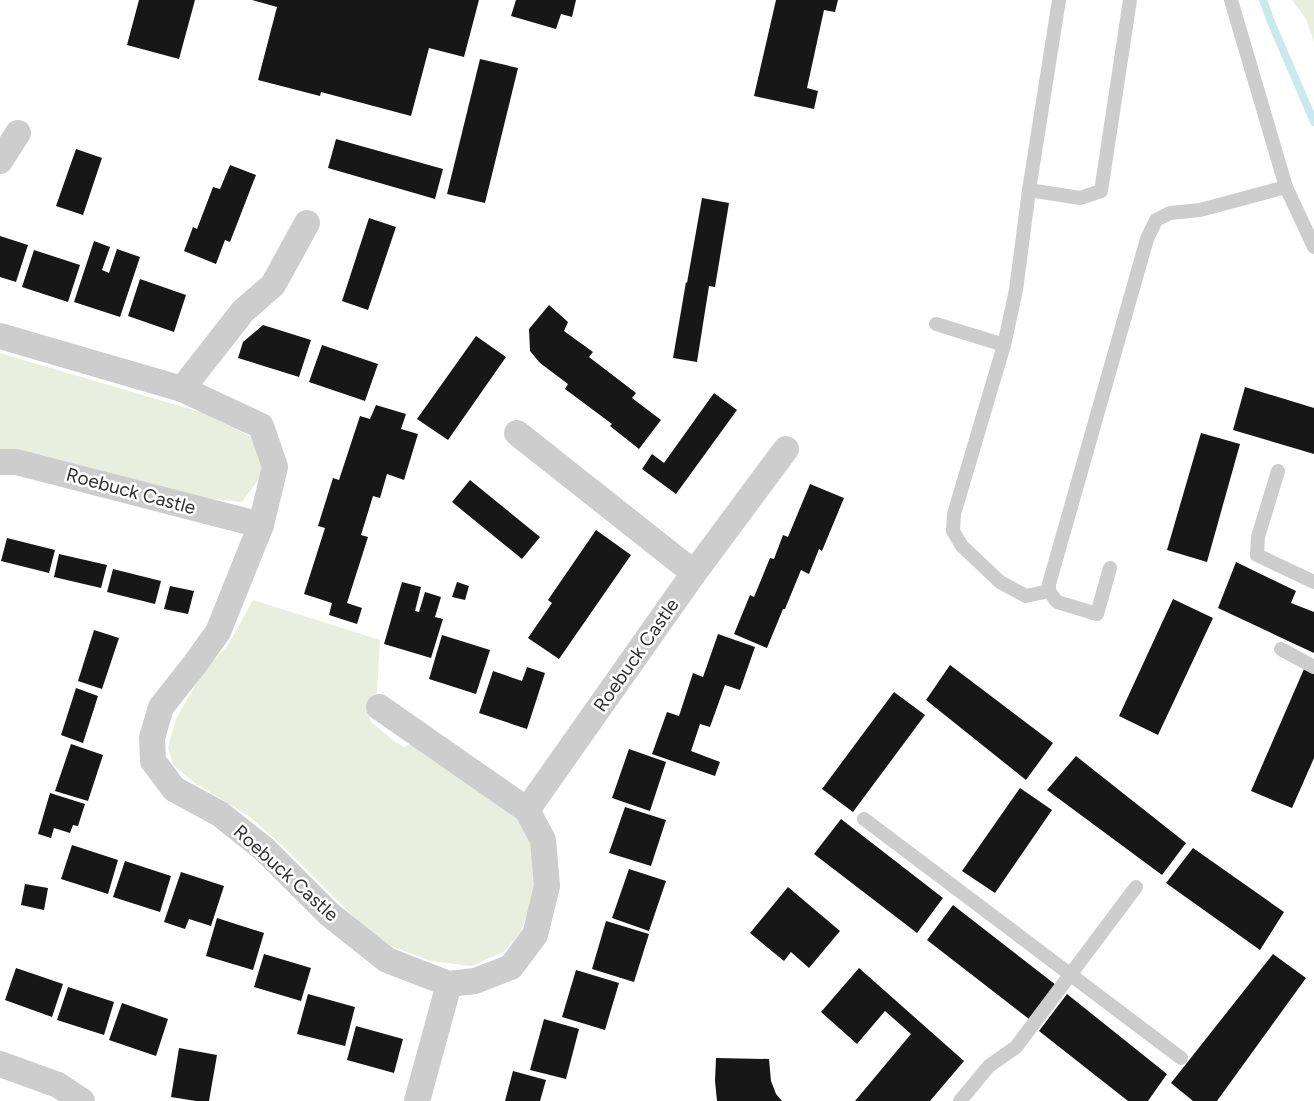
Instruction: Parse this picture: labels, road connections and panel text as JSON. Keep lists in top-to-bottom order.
{
  "streets": {
    "street": ["Roebuck Castle"]
  }
}
